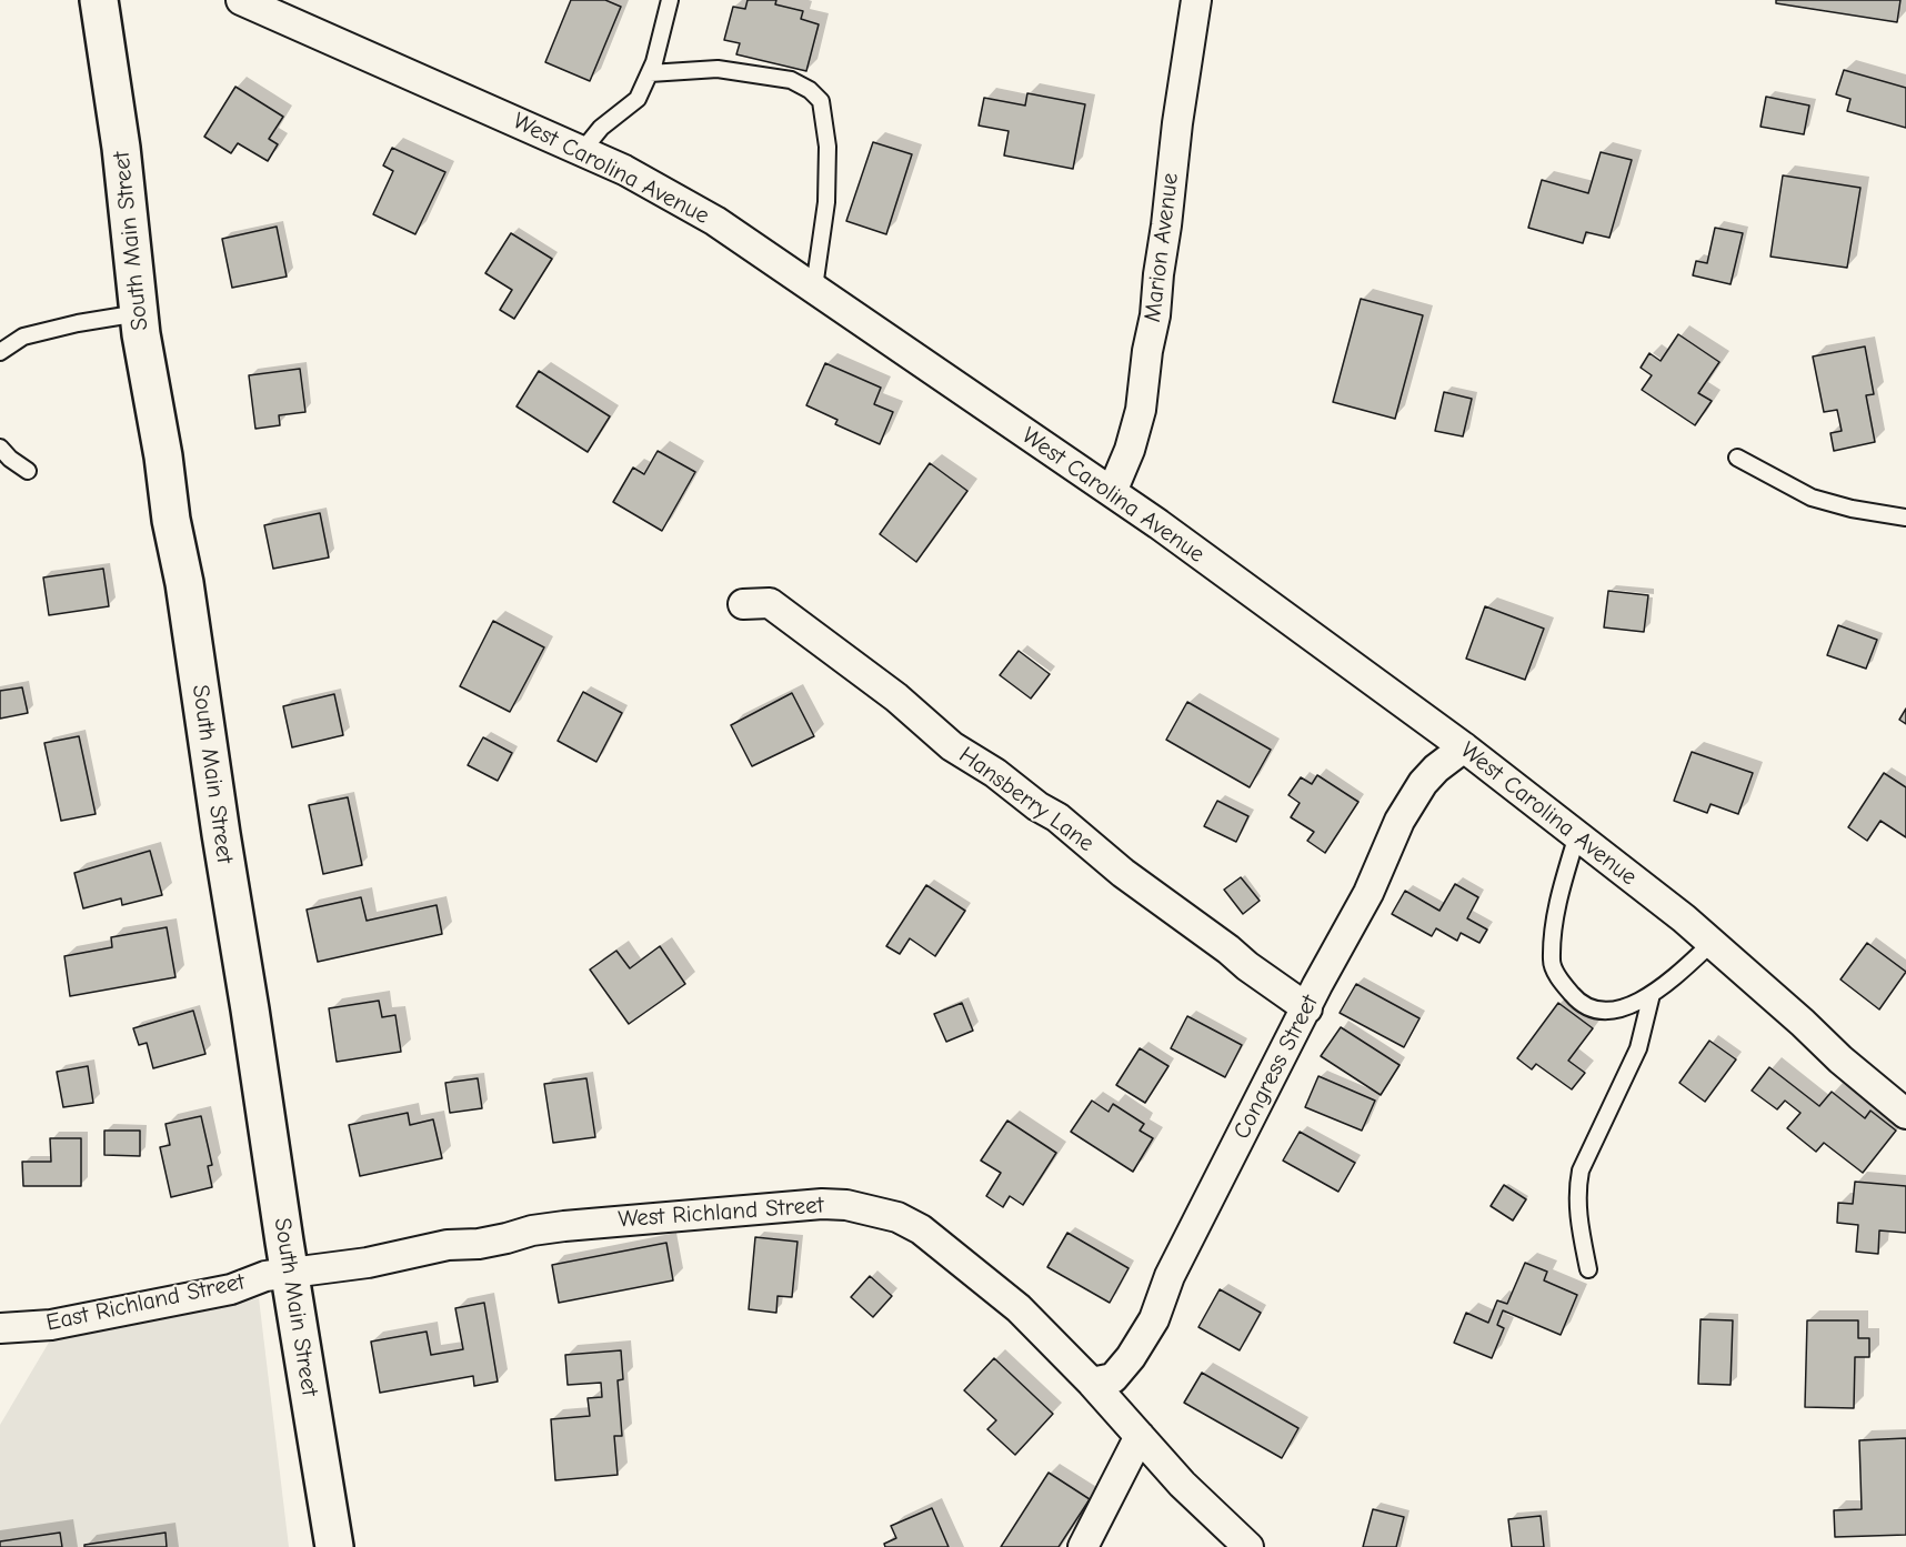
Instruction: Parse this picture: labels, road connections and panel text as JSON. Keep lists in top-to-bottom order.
{
  "streets": {
    "main road": ["South Main Street"],
    "street": [
      "West Carolina Avenue",
      "Marion Avenue",
      "Hansberry Lane",
      "Congress Street",
      "West Richland Street",
      "East Richland Street"
    ]
  },
  "crossings": [
    ["West Carolina Avenue", "Marion Avenue"],
    ["West Carolina Avenue", "Congress Street"],
    ["South Main Street", "West Richland Street"],
    ["South Main Street", "East Richland Street"],
    ["Hansberry Lane", "Congress Street"],
    ["Congress Street", "West Richland Street"],
    ["West Richland Street", "East Richland Street"]
  ]
}
